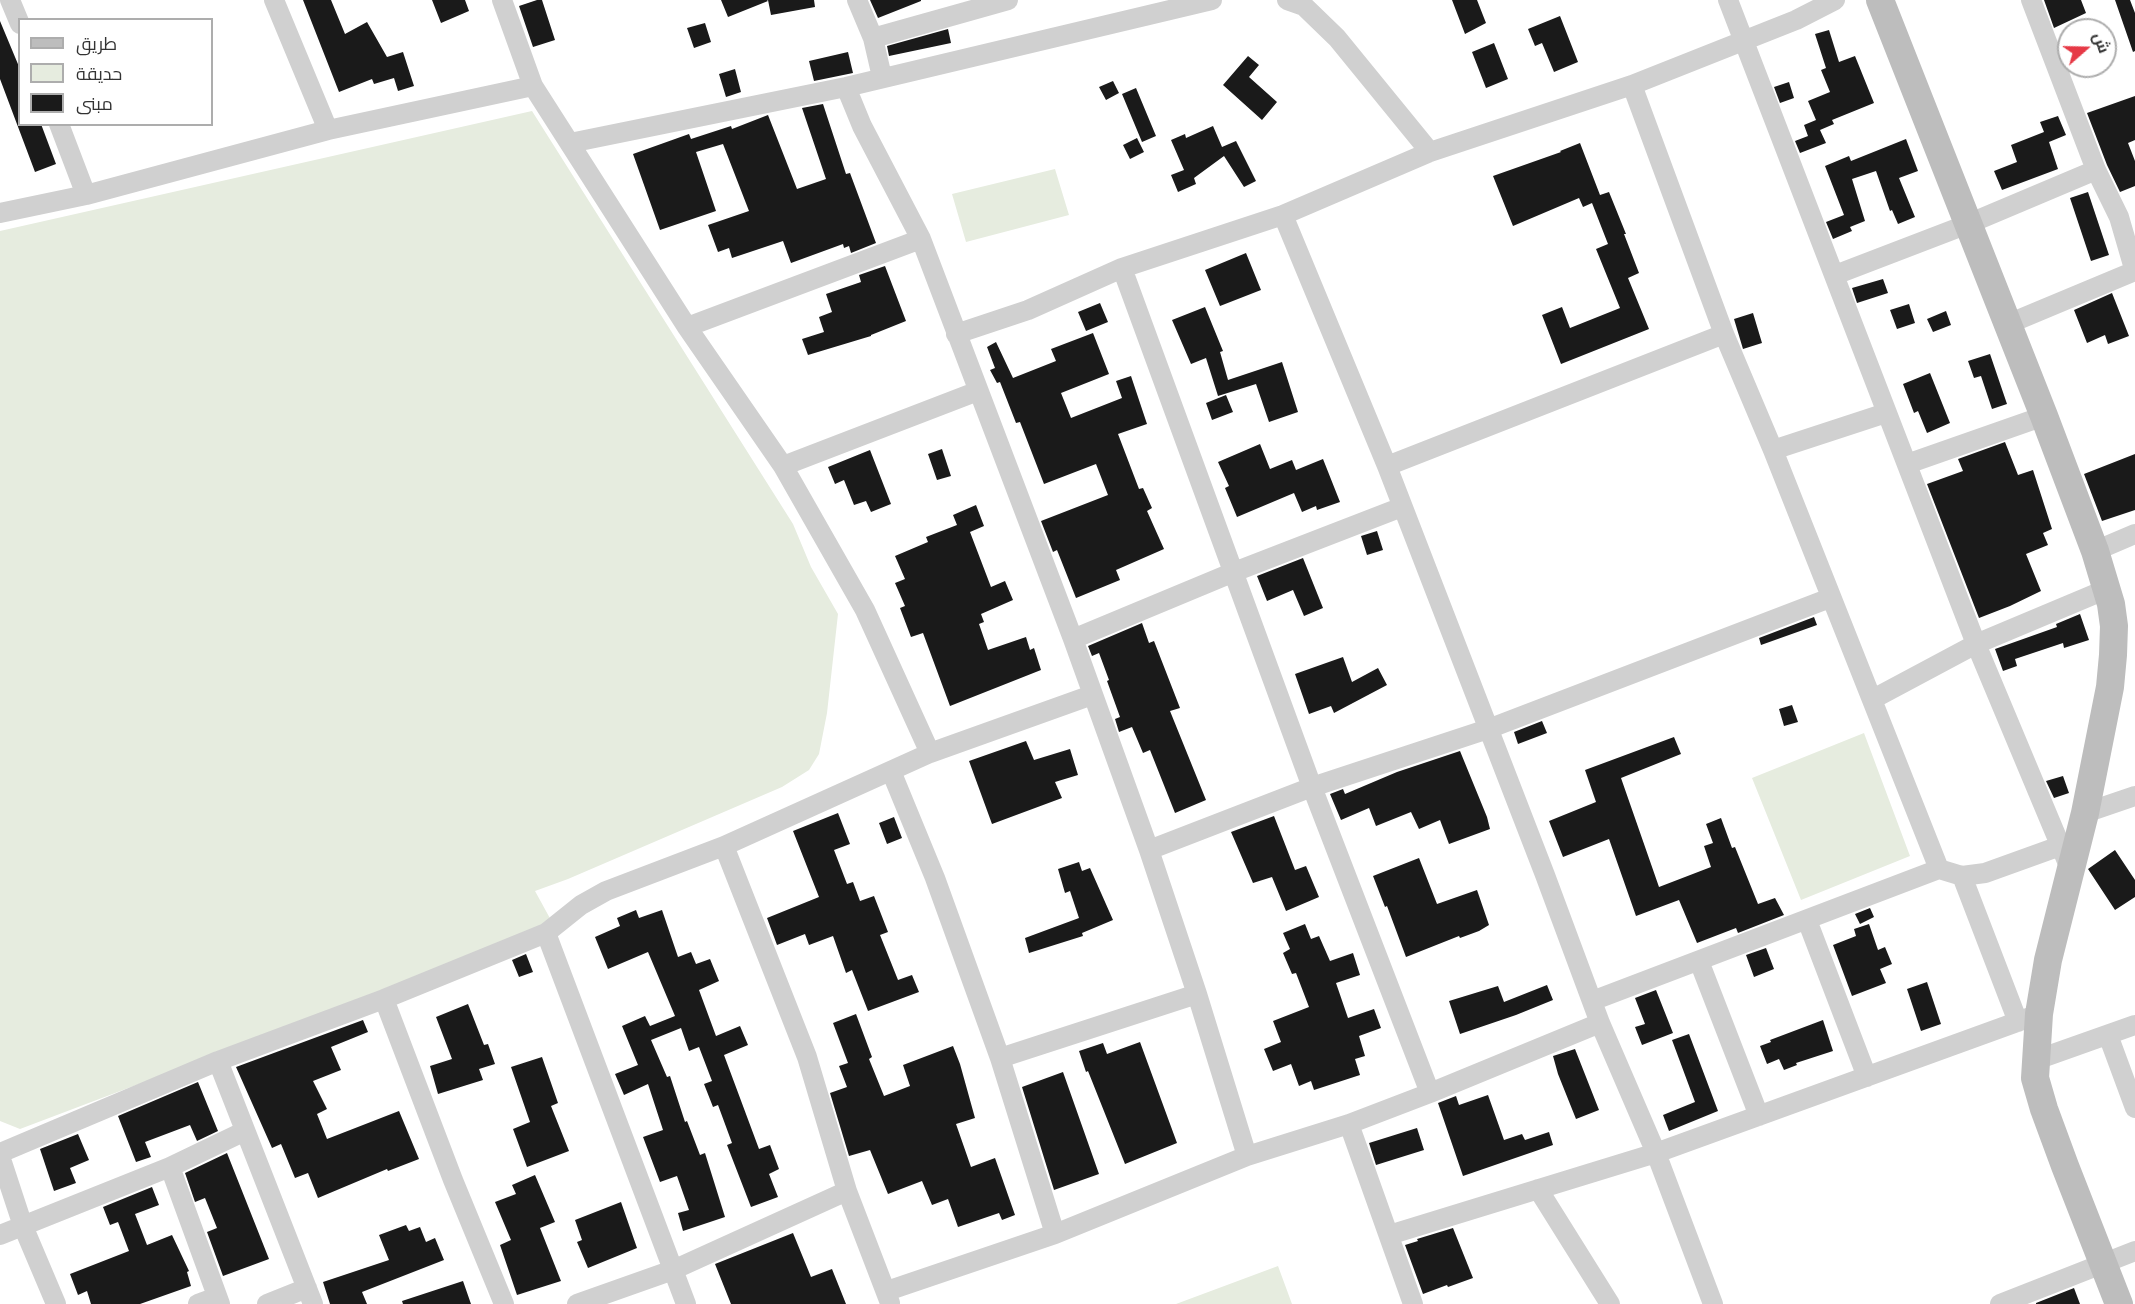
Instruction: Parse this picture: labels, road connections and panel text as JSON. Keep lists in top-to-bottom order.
{
  "legend": ["طريق", "حديقة", "مبنى"],
  "north": "right"
}
